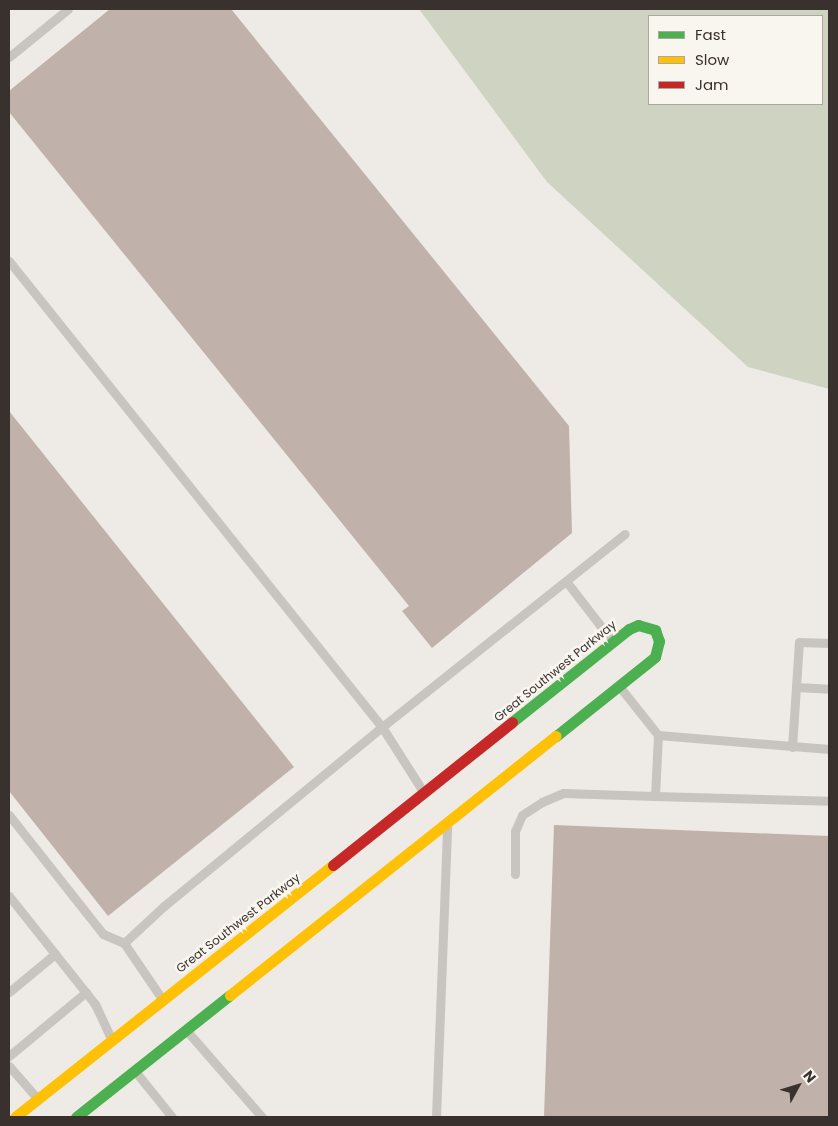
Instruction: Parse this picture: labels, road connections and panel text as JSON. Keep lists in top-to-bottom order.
{
  "streets": {
    "street": ["Great Southwest Parkway"]
  },
  "legend": ["Fast", "Slow", "Jam"],
  "north": "top right"
}
